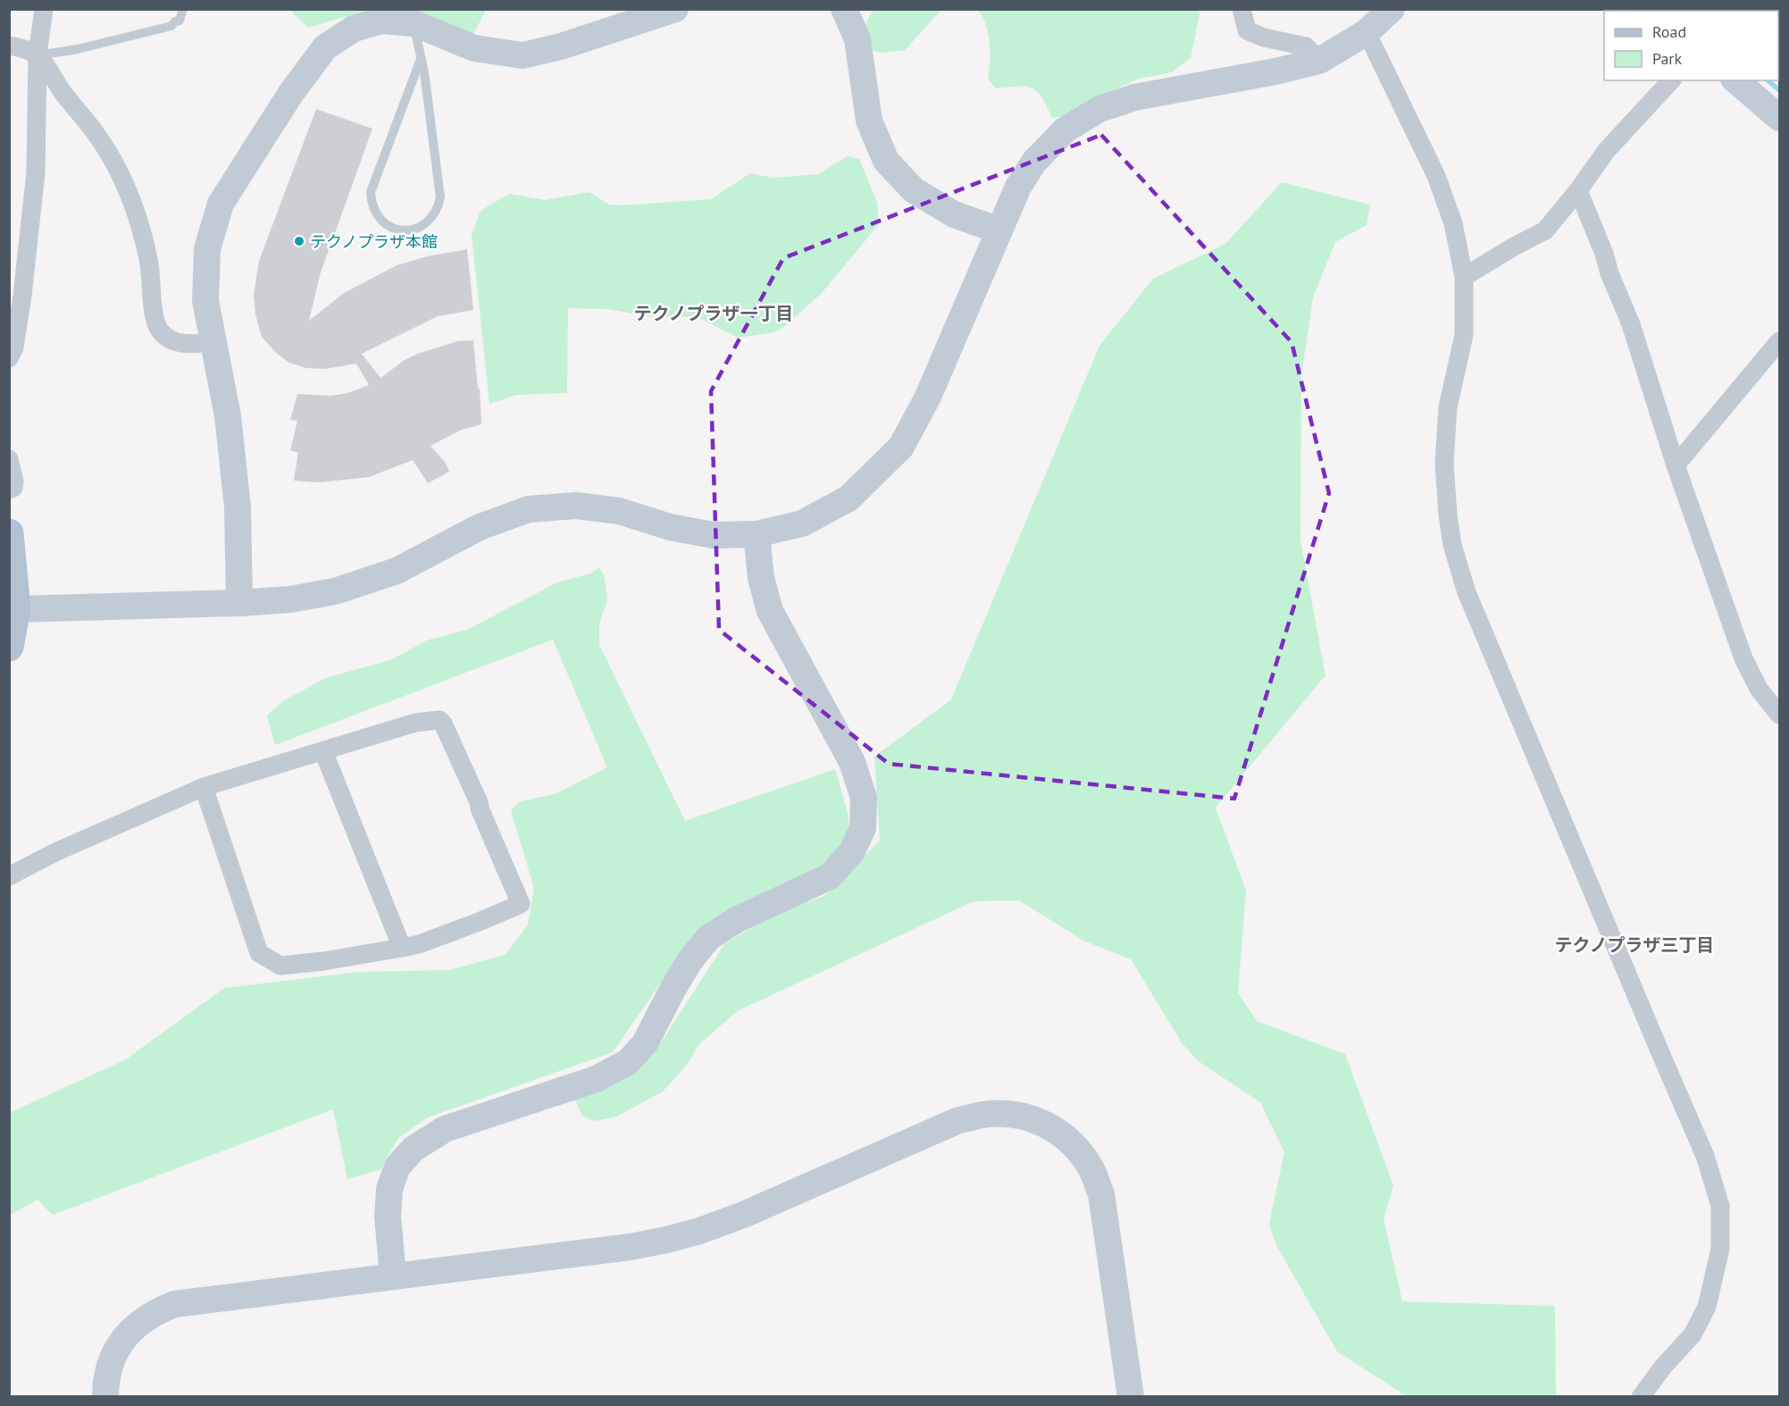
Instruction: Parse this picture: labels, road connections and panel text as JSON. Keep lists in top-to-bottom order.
{
  "districts": ["テクノプラザ一丁目", "テクノプラザ三丁目"],
  "places": ["テクノプラザ本館"],
  "legend": ["Road", "Park"]
}
